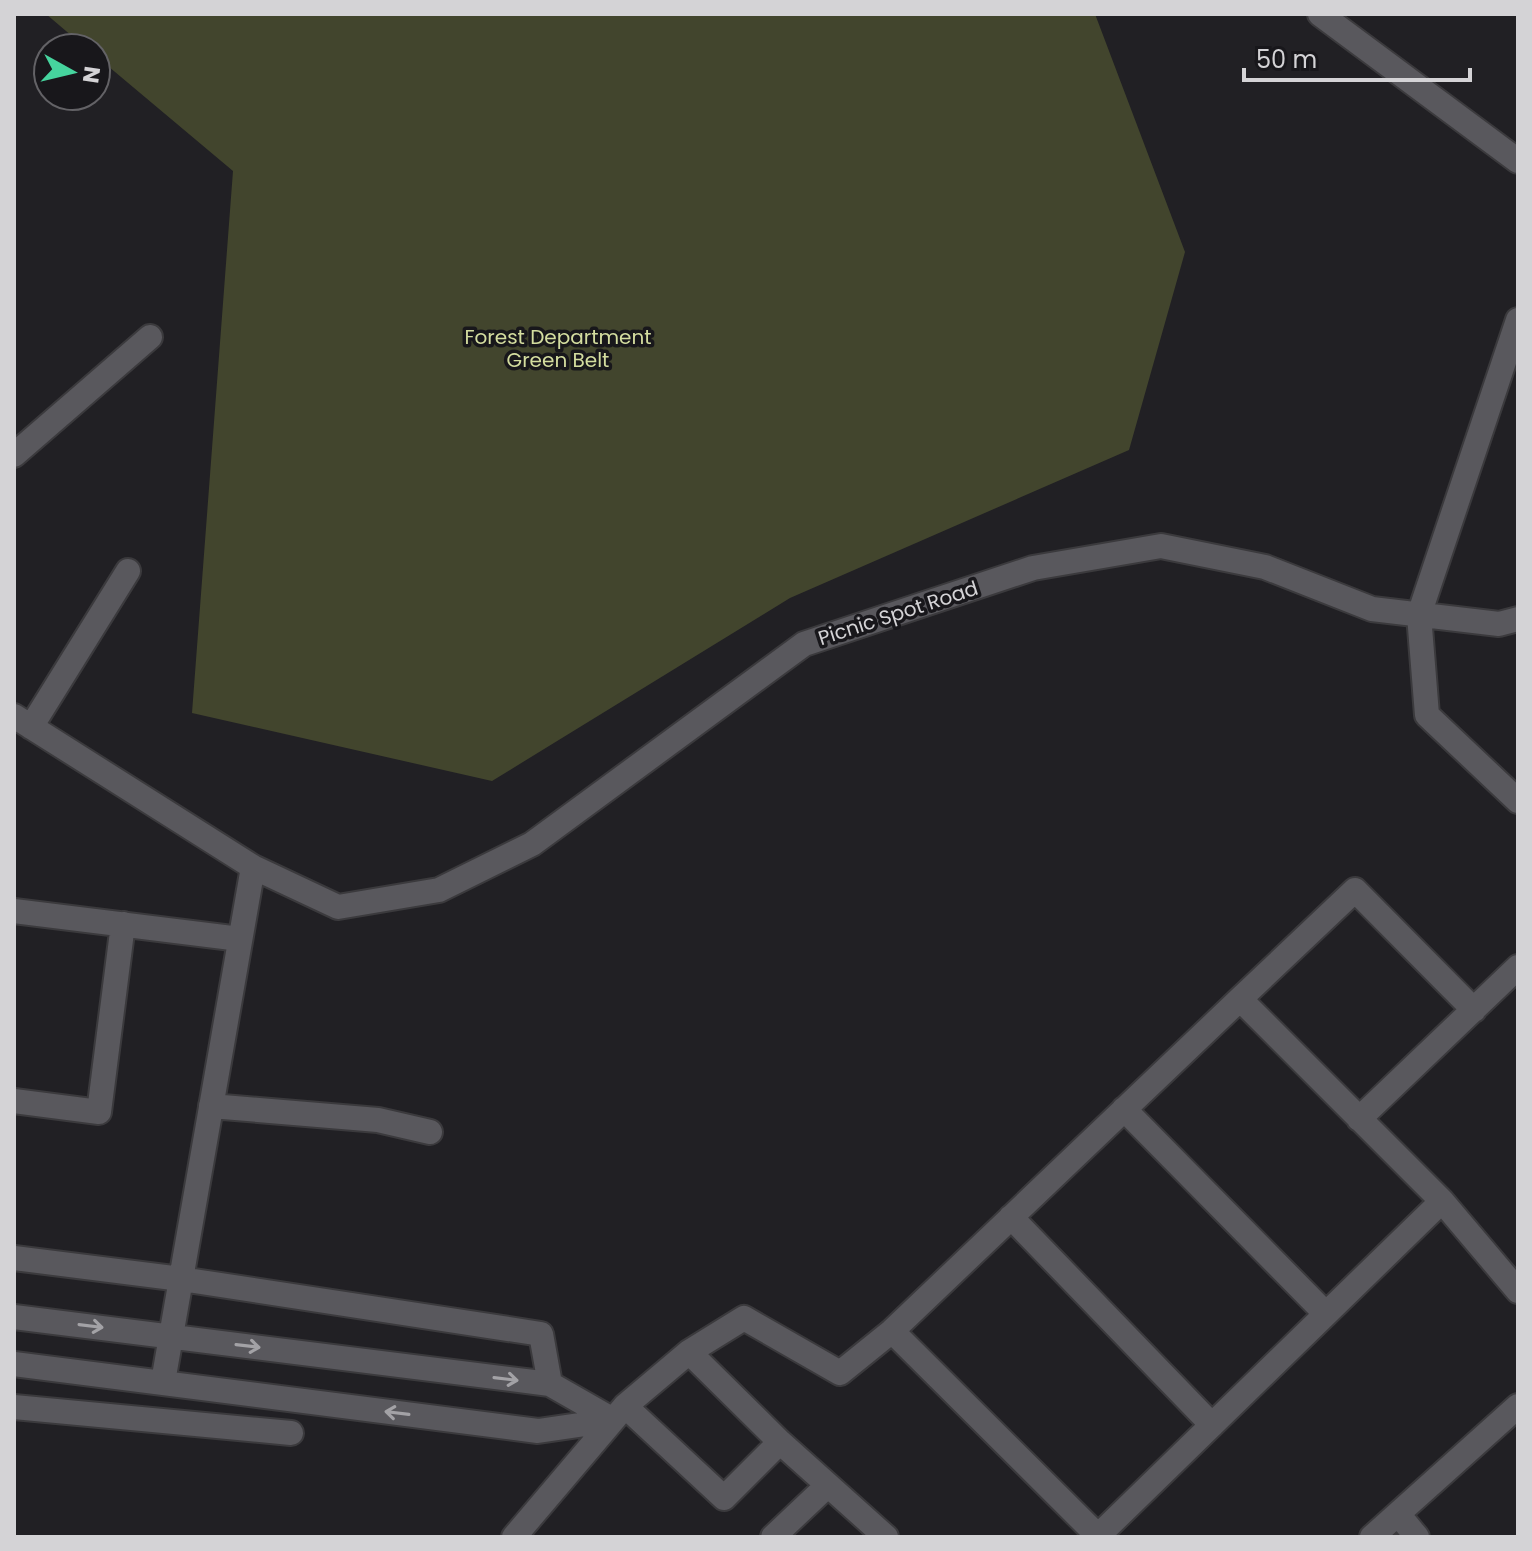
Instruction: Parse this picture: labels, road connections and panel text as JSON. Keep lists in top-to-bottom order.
{
  "streets": {
    "street": ["Picnic Spot Road"]
  },
  "parks": ["Forest Department Green Belt"],
  "scale_bar": "50 m",
  "north": "right"
}
